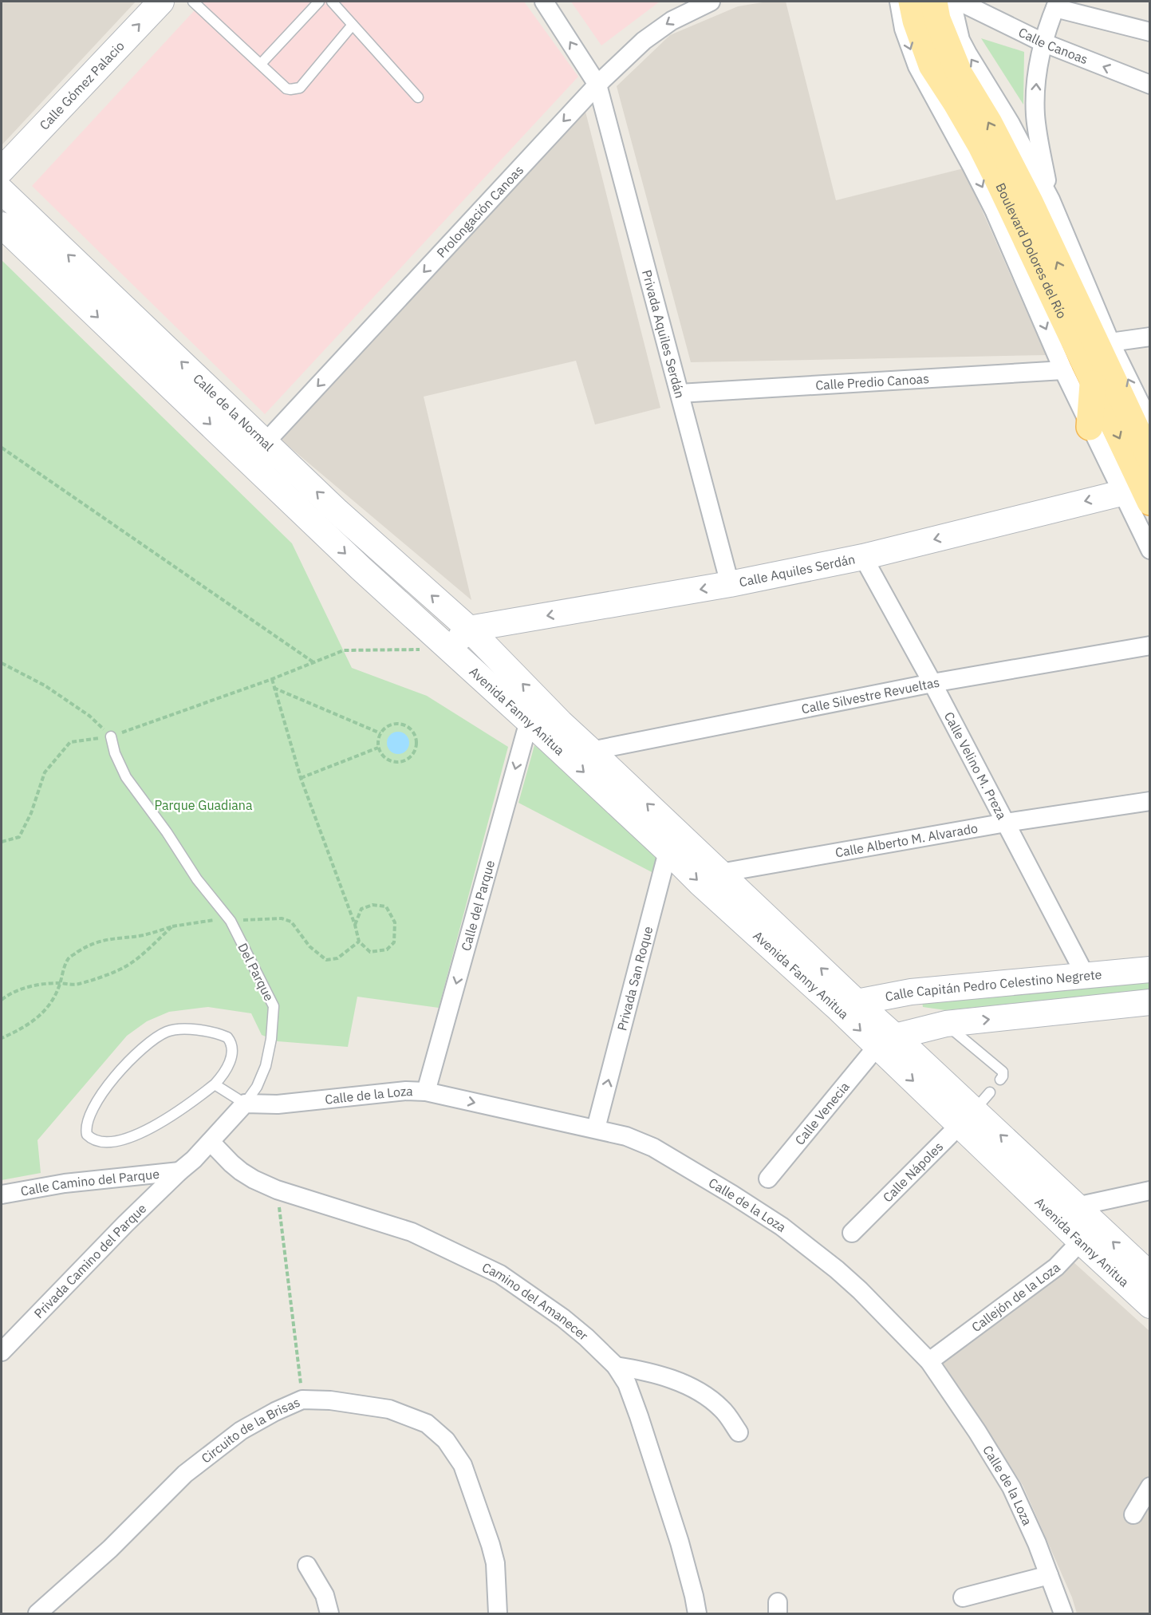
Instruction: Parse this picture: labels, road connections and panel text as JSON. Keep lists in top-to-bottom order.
{
  "streets": {
    "main road": [
      "Calle Gómez Palacio",
      "Boulevard Dolores del Río",
      "Calle de la Normal",
      "Calle Aquiles Serdán",
      "Avenida Fanny Anitua",
      "Calle Capitán Pedro Celestino Negrete"
    ],
    "street": [
      "Calle Canoas",
      "Prolongación Canoas",
      "Privada Aquiles Serdán",
      "Calle Predio Canoas",
      "Calle Silvestre Revueltas",
      "Calle Velino M. Preza",
      "Calle Alberto M. Alvarado",
      "Calle del Parque",
      "Privada San Roque",
      "Calle de la Loza",
      "Calle Venecia",
      "Calle Nápoles",
      "Calle Camino del Parque",
      "Privada Camino del Parque",
      "Callejón de la Loza",
      "Camino del Amanecer",
      "Circuito de la Brisas"
    ],
    "lane": ["Del Parque"]
  },
  "crossings": [
    ["Prolongación Canoas", "Privada Aquiles Serdán"],
    ["Prolongación Canoas", "Calle de la Normal"],
    ["Boulevard Dolores del Río", "Calle Aquiles Serdán"],
    ["Privada Aquiles Serdán", "Calle Predio Canoas"],
    ["Privada Aquiles Serdán", "Calle Aquiles Serdán"],
    ["Calle de la Normal", "Calle Aquiles Serdán"],
    ["Calle de la Normal", "Avenida Fanny Anitua"],
    ["Calle Aquiles Serdán", "Avenida Fanny Anitua"],
    ["Calle Aquiles Serdán", "Calle Velino M. Preza"],
    ["Calle Silvestre Revueltas", "Avenida Fanny Anitua"],
    ["Calle Silvestre Revueltas", "Calle Velino M. Preza"],
    ["Avenida Fanny Anitua", "Calle Alberto M. Alvarado"],
    ["Avenida Fanny Anitua", "Calle del Parque"],
    ["Avenida Fanny Anitua", "Privada San Roque"],
    ["Avenida Fanny Anitua", "Calle Capitán Pedro Celestino Negrete"],
    ["Avenida Fanny Anitua", "Calle Venecia"],
    ["Avenida Fanny Anitua", "Calle Nápoles"],
    ["Avenida Fanny Anitua", "Callejón de la Loza"],
    ["Calle Velino M. Preza", "Calle Alberto M. Alvarado"],
    ["Calle Velino M. Preza", "Calle Capitán Pedro Celestino Negrete"],
    ["Calle del Parque", "Calle de la Loza"],
    ["Del Parque", "Calle de la Loza"],
    ["Privada San Roque", "Calle de la Loza"],
    ["Calle de la Loza", "Callejón de la Loza"],
    ["Calle Camino del Parque", "Privada Camino del Parque"]
  ],
  "one_way": [
    "Calle Gómez Palacio",
    "Prolongación Canoas",
    "Calle Aquiles Serdán",
    "Calle del Parque",
    "Privada San Roque"
  ],
  "parks": ["Parque Guadiana"]
}
